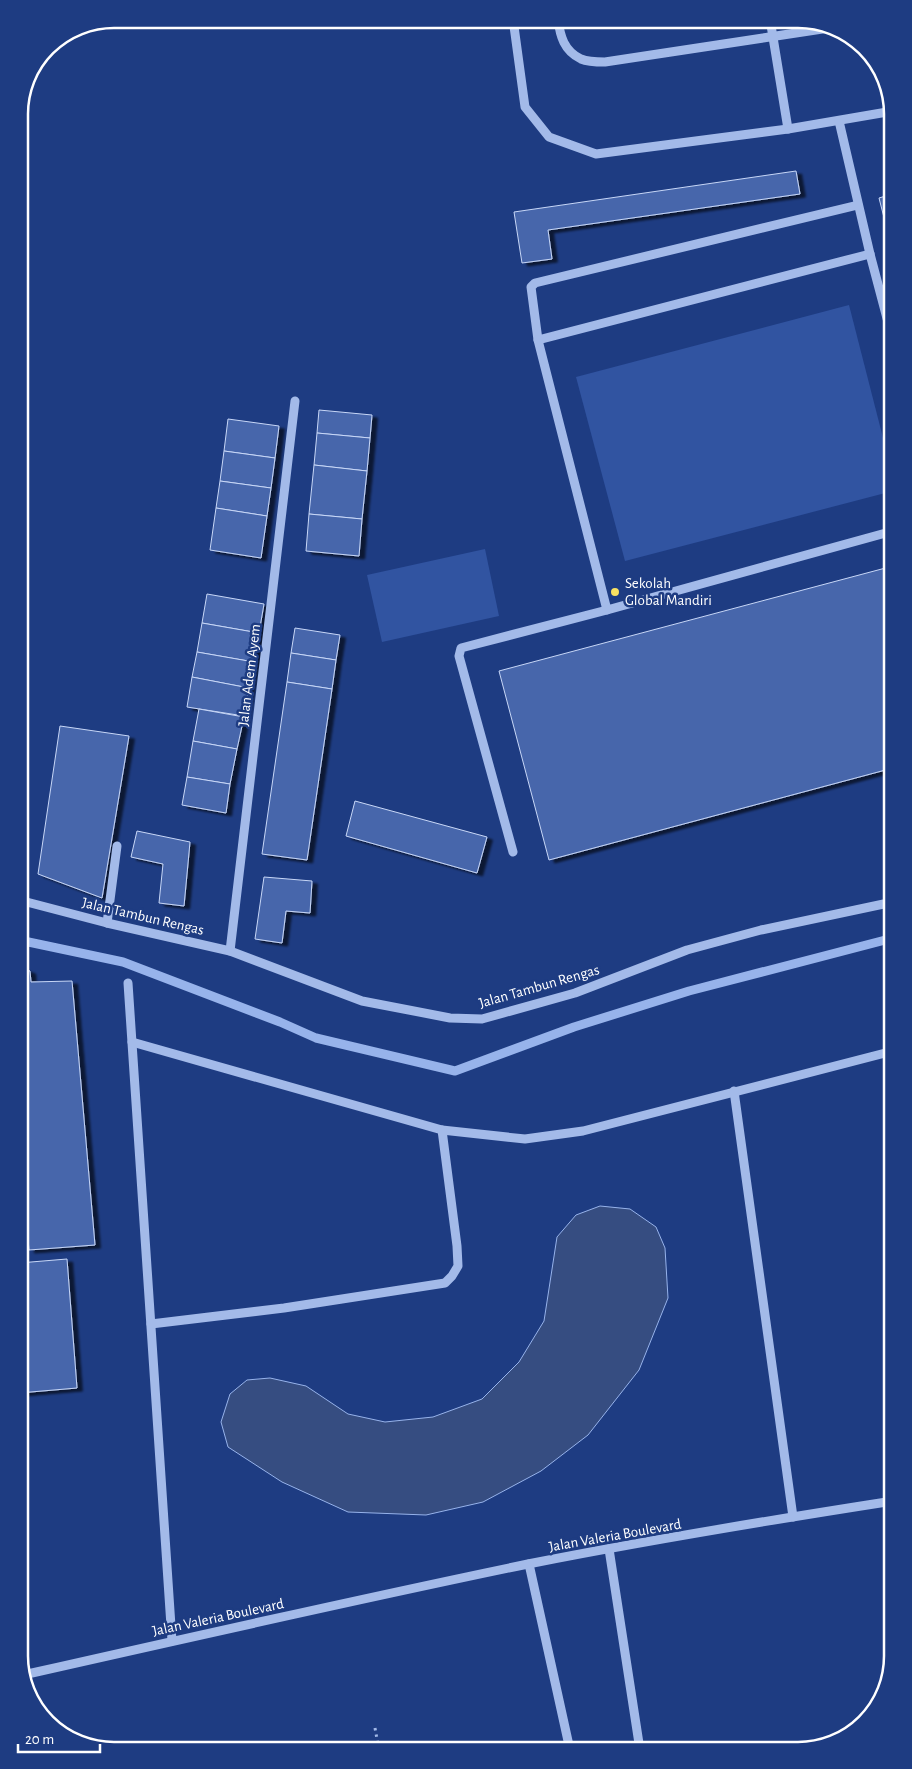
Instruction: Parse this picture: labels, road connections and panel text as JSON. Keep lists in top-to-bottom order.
{
  "streets": {
    "street": ["Jalan Adem Ayem", "Jalan Tambun Rengas", "Jalan Valeria Boulevard"]
  },
  "crossings": [
    ["Jalan Adem Ayem", "Jalan Tambun Rengas"]
  ],
  "places": ["Sekolah Global Mandiri"],
  "scale_bar": "20 m"
}
